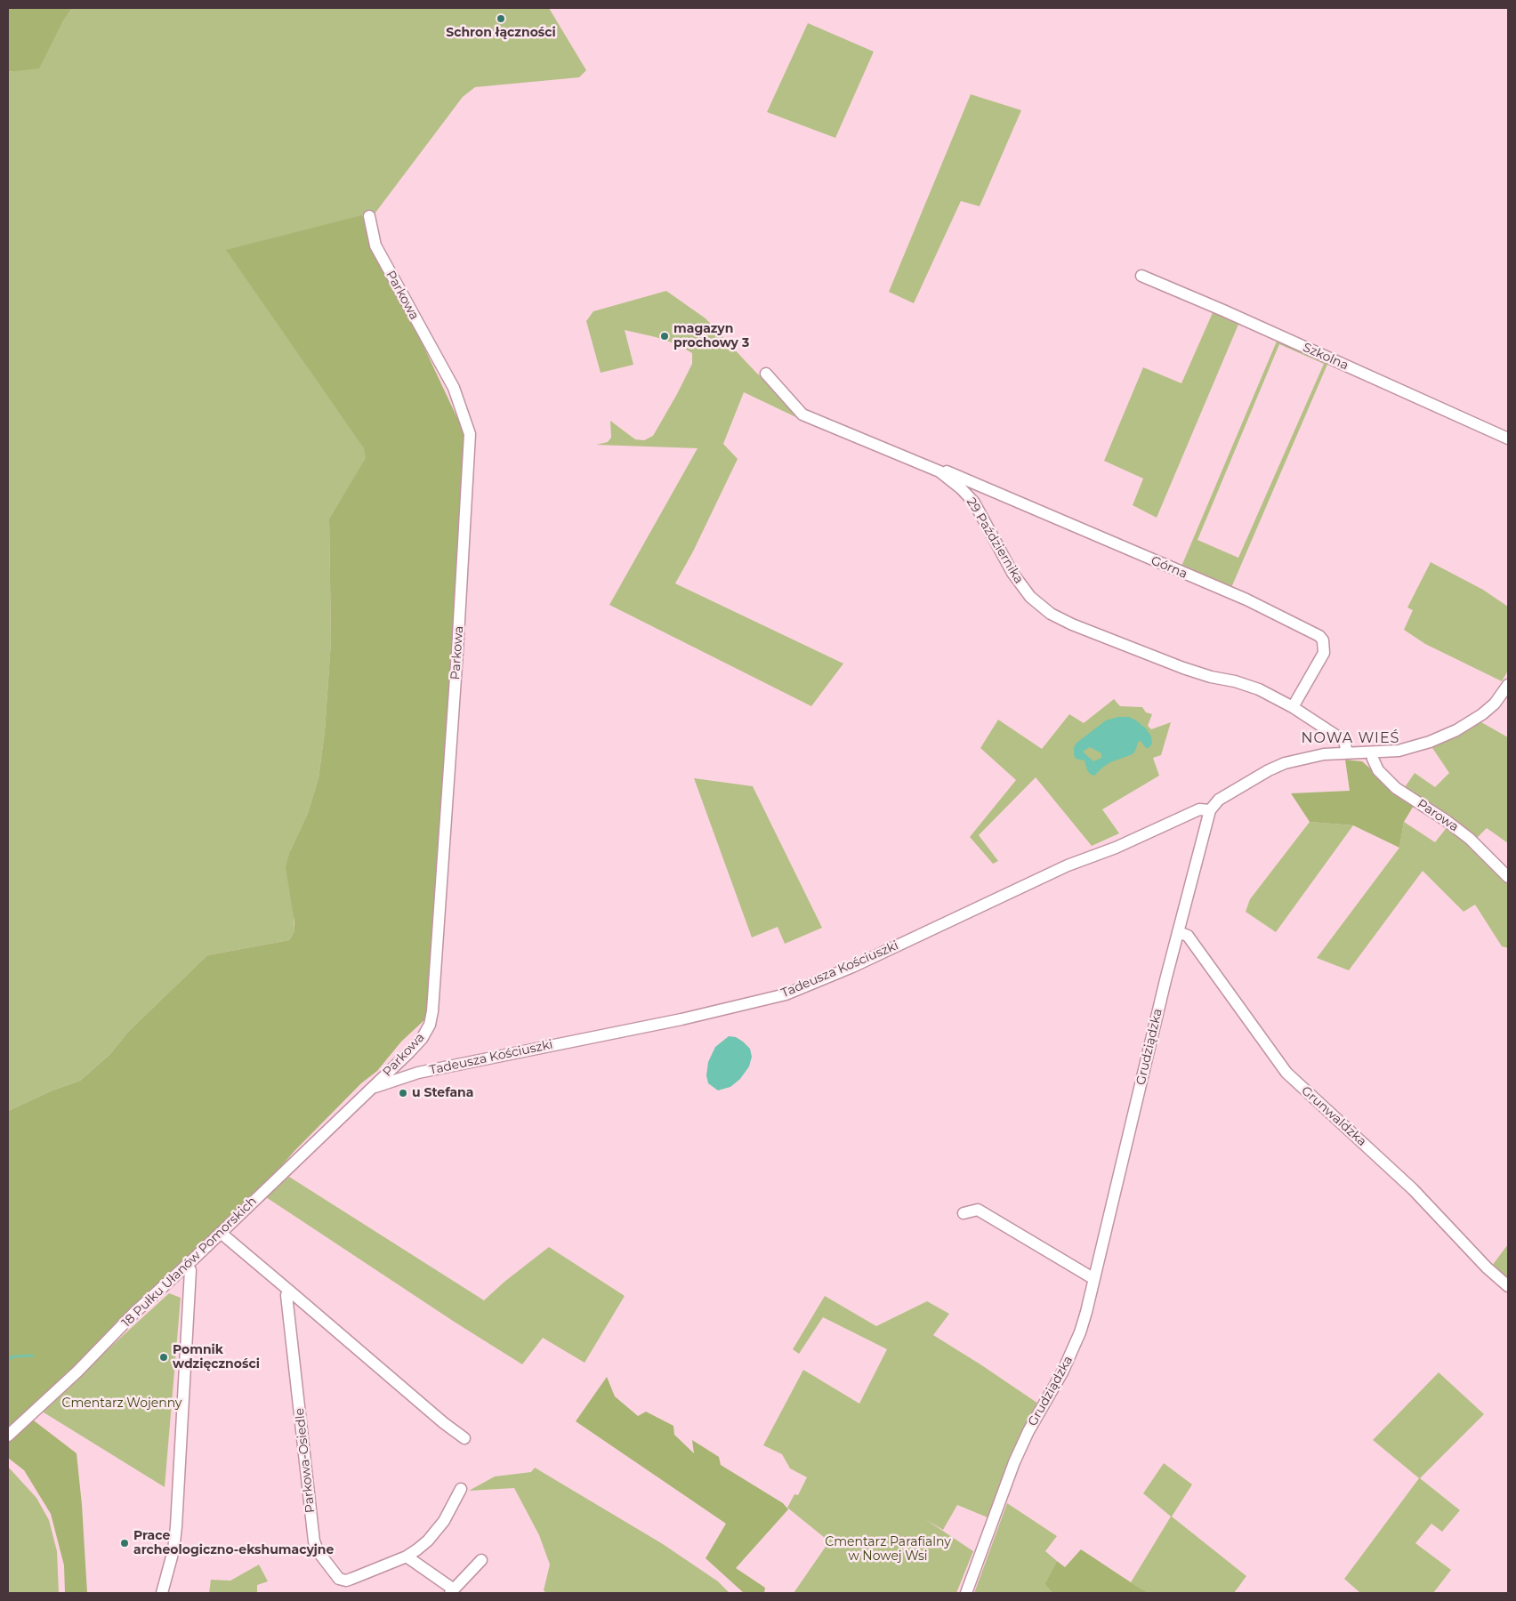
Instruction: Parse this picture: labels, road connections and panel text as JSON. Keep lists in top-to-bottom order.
{
  "streets": {
    "street": [
      "Parkowa",
      "Szkolna",
      "29 Października",
      "Górna",
      "Parowa",
      "Tadeusza Kościuszki",
      "Grudziądzka",
      "Grunwaldzka",
      "18 Pułku Ułanów Pomorskich",
      "Parkowa-Osiedle"
    ]
  },
  "crossings": [
    ["Parkowa", "Tadeusza Kościuszki"],
    ["Parkowa", "18 Pułku Ułanów Pomorskich"],
    ["29 Października", "Górna"],
    ["Tadeusza Kościuszki", "Grudziądzka"],
    ["Tadeusza Kościuszki", "18 Pułku Ułanów Pomorskich"],
    ["Grudziądzka", "Grunwaldzka"]
  ],
  "districts": ["NOWA WIEŚ"],
  "parks": ["Cmentarz Wojenny", "Cmentarz Parafialny w Nowej Wsi"],
  "places": [
    "Schron łączności",
    "magazyn prochowy 3",
    "u Stefana",
    "Pomnik wdzięczności",
    "Prace archeologiczno-ekshumacyjne"
  ]
}
